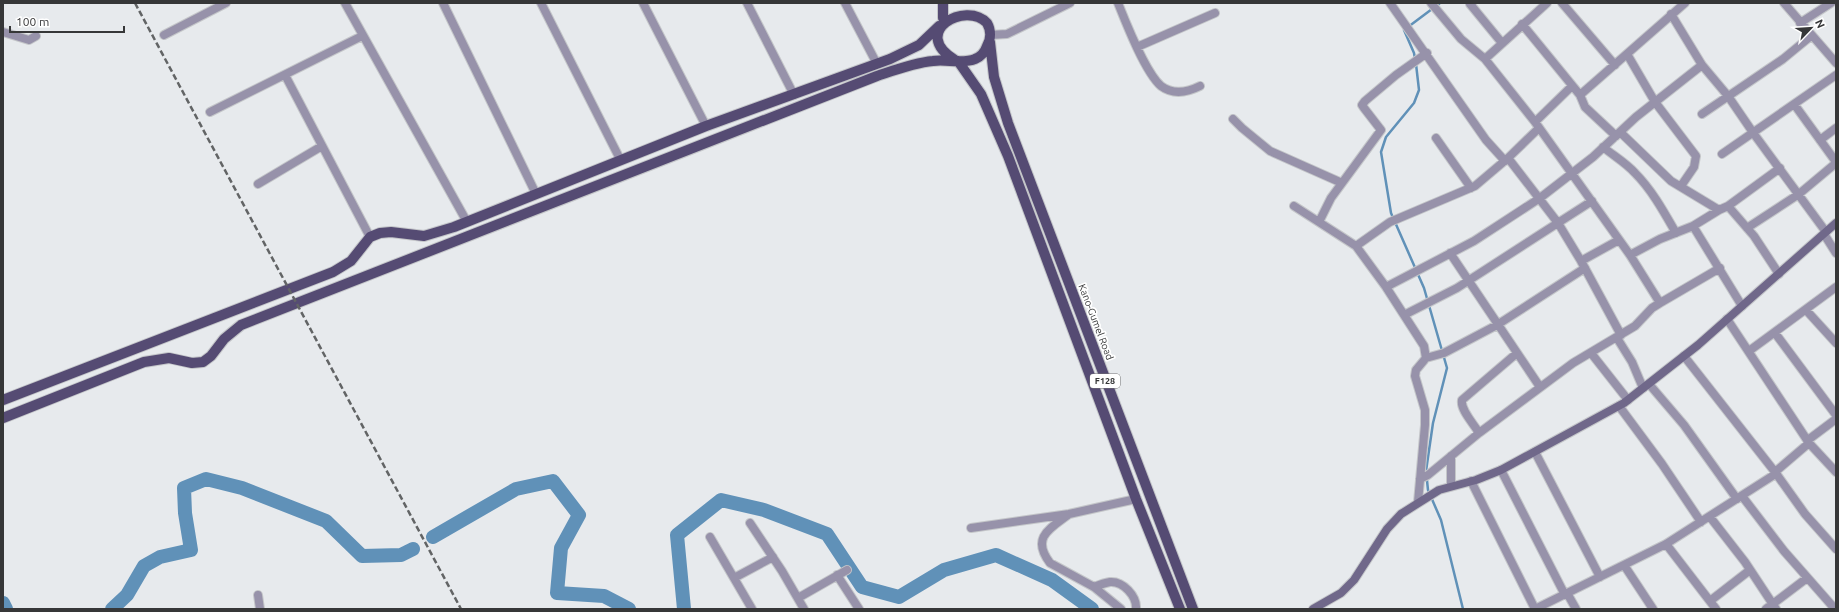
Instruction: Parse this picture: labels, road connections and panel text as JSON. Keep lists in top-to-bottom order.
{
  "streets": {
    "main road": ["Kano-Gumel Road", "F128"]
  },
  "crossings": [
    ["Kano-Gumel Road", "F128"]
  ],
  "scale_bar": "100 m",
  "north": "top right"
}
